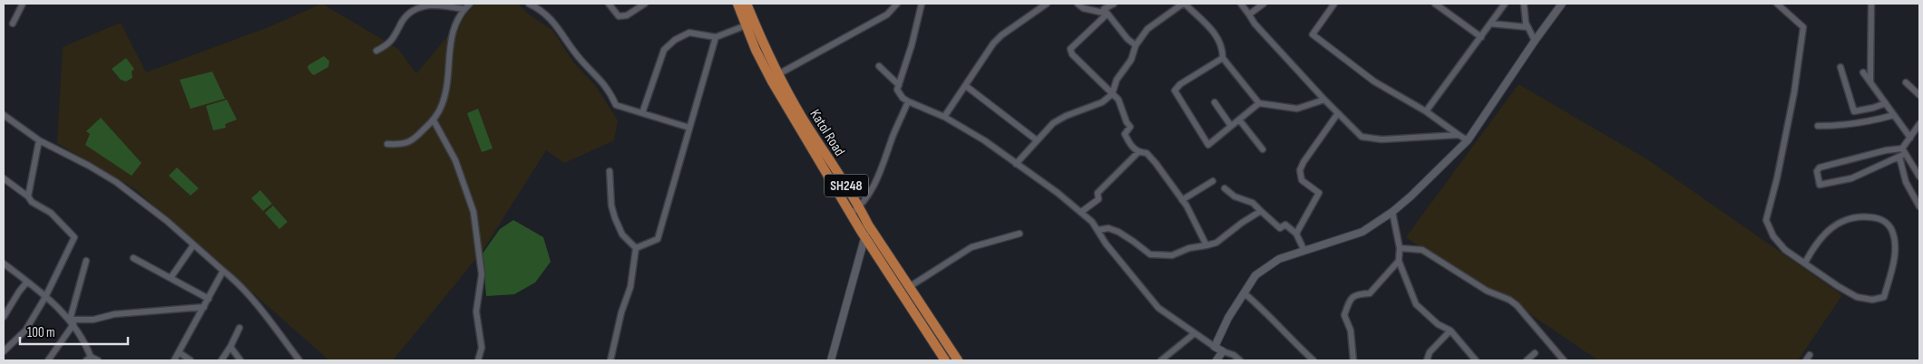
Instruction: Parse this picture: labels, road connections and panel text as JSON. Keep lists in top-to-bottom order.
{
  "streets": {
    "main road": ["Katol Road", "SH248"]
  },
  "scale_bar": "100 m"
}
